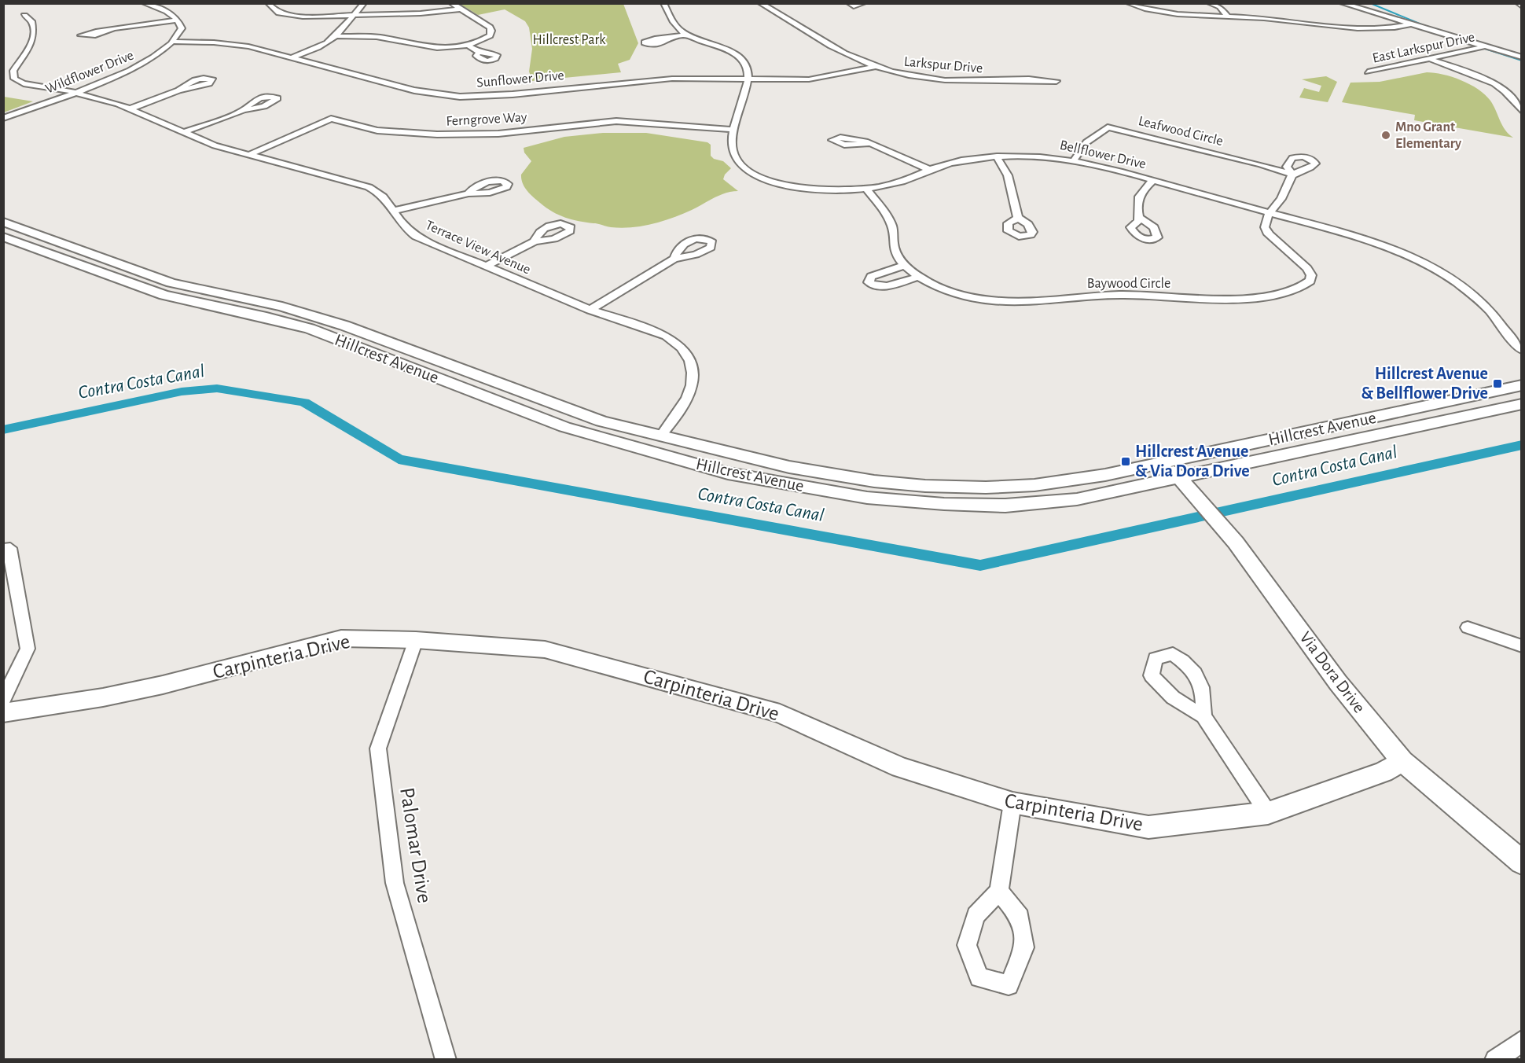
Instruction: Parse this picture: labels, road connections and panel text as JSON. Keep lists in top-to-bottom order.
{
  "streets": {
    "main road": ["Hillcrest Avenue", "Carpinteria Drive", "Via Dora Drive"],
    "street": [
      "East Larkspur Drive",
      "Larkspur Drive",
      "Wildflower Drive",
      "Sunflower Drive",
      "Ferngrove Way",
      "Leafwood Circle",
      "Bellflower Drive",
      "Terrace View Avenue",
      "Baywood Circle",
      "Palomar Drive"
    ]
  },
  "crossings": [
    ["Larkspur Drive", "Sunflower Drive"],
    ["Wildflower Drive", "Sunflower Drive"],
    ["Wildflower Drive", "Terrace View Avenue"],
    ["Sunflower Drive", "Bellflower Drive"],
    ["Ferngrove Way", "Bellflower Drive"],
    ["Ferngrove Way", "Terrace View Avenue"],
    ["Leafwood Circle", "Bellflower Drive"],
    ["Leafwood Circle", "Baywood Circle"],
    ["Bellflower Drive", "Baywood Circle"],
    ["Terrace View Avenue", "Hillcrest Avenue"],
    ["Hillcrest Avenue", "Via Dora Drive"],
    ["Carpinteria Drive", "Via Dora Drive"],
    ["Carpinteria Drive", "Palomar Drive"]
  ],
  "water": ["Contra Costa Canal"],
  "parks": ["Hillcrest Park"],
  "places": {
    "other": ["Mno Grant Elementary"],
    "transit": ["Hillcrest Avenue & Bellflower Drive", "Hillcrest Avenue & Via Dora Drive"]
  }
}
